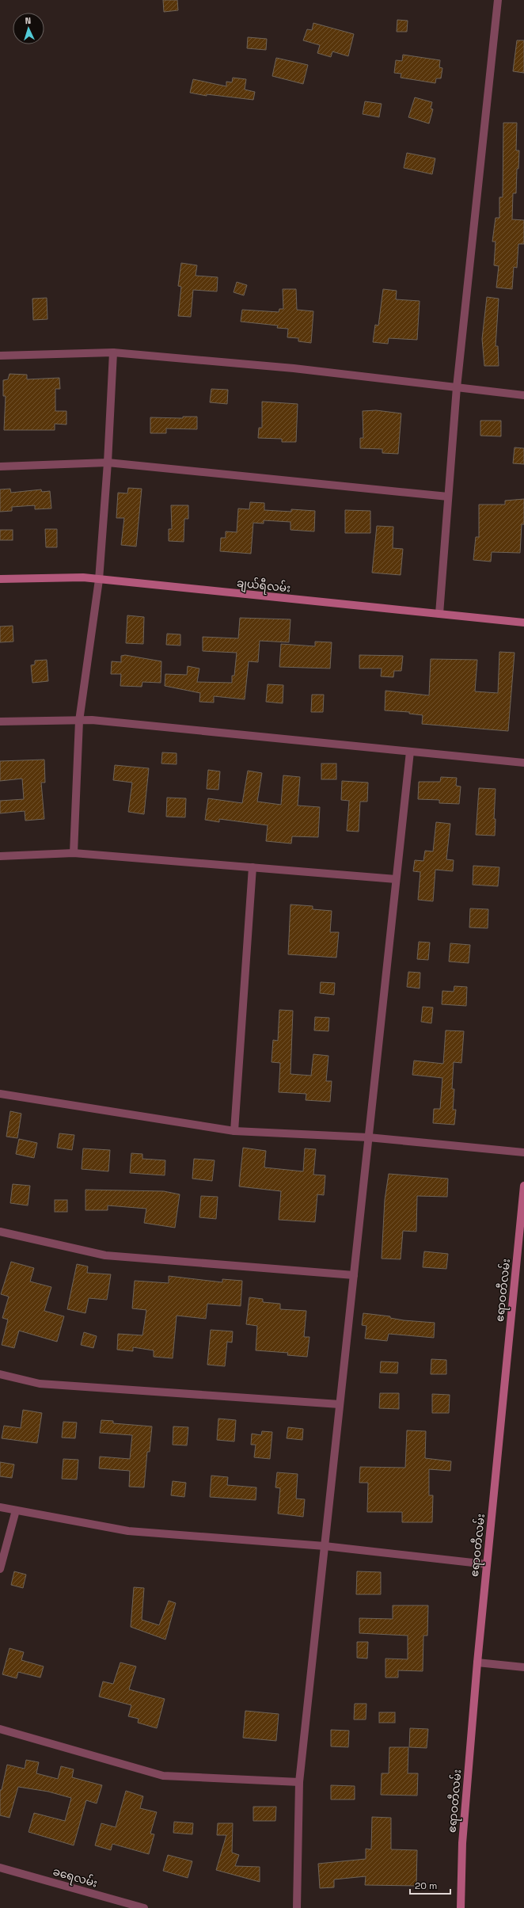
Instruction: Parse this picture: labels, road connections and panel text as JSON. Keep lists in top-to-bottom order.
{
  "streets": {
    "street": ["ချယ်ရီလမ်း", "ဧရာဝတီလမ်း", "ခရေလမ်း"]
  },
  "scale_bar": "20 m",
  "north": "top"
}
